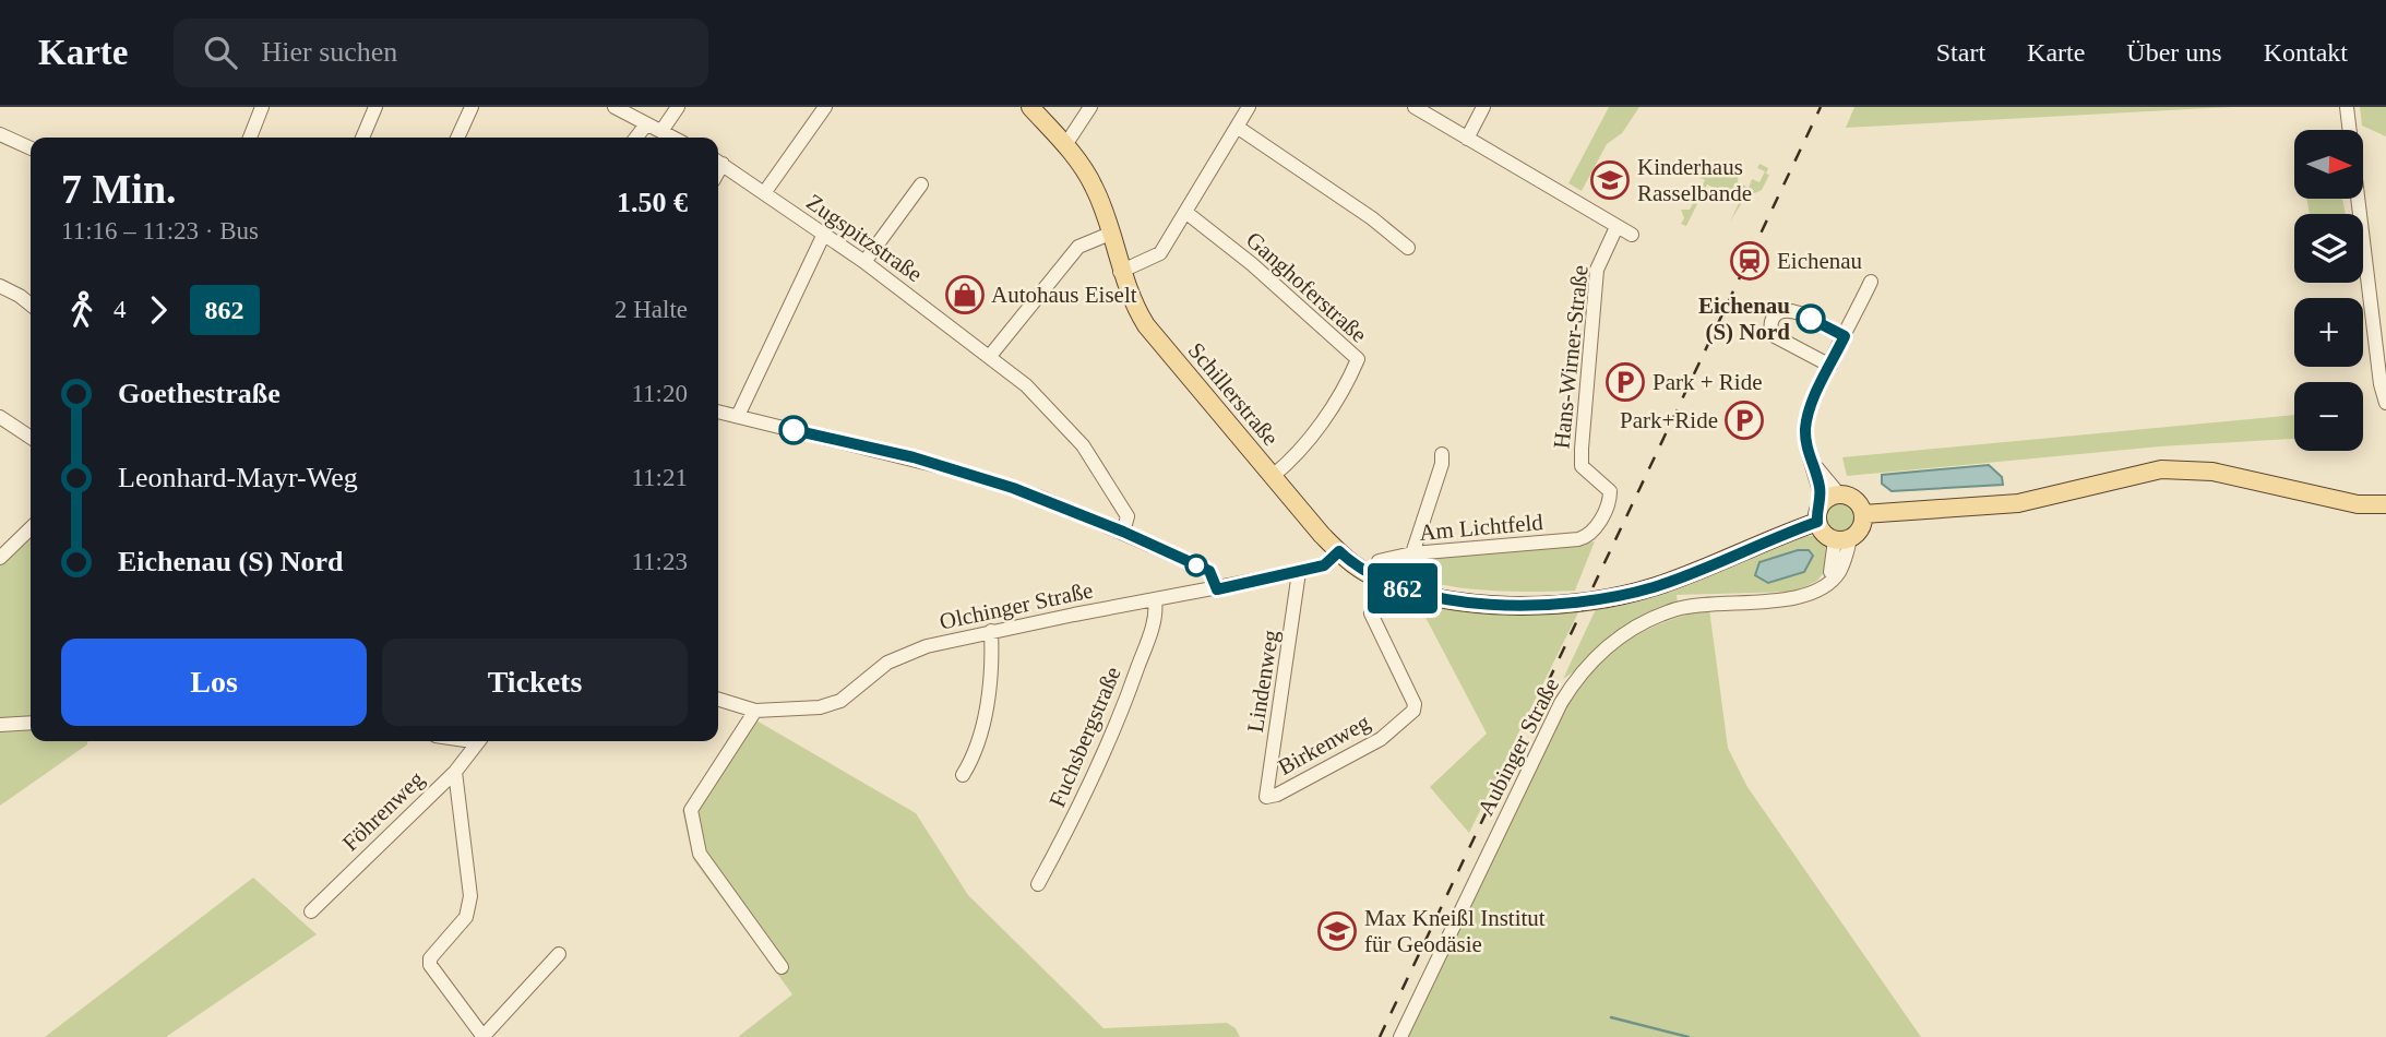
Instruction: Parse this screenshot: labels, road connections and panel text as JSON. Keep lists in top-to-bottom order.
{
  "streets": {
    "main road": ["Schillerstraße"],
    "street": [
      "Zugspitzstraße",
      "Ganghoferstraße",
      "Hans-Wirner-Straße",
      "Am Lichtfeld",
      "Olchinger Straße",
      "Lindenweg",
      "Fuchsbergstraße",
      "Birkenweg",
      "Aubinger Straße",
      "Föhrenweg"
    ]
  },
  "crossings": [
    ["Ganghoferstraße", "Schillerstraße"],
    ["Hans-Wirner-Straße", "Am Lichtfeld"],
    ["Schillerstraße", "Olchinger Straße"],
    ["Schillerstraße", "Aubinger Straße"],
    ["Olchinger Straße", "Lindenweg"],
    ["Olchinger Straße", "Fuchsbergstraße"],
    ["Lindenweg", "Birkenweg"]
  ],
  "places": {
    "school or university": ["Kinderhaus Rasselbande", "Max Kneißl Institut für Geodäsie"],
    "station": ["Eichenau"],
    "shop": ["Autohaus Eiselt"],
    "other": ["Eichenau (S) Nord"],
    "parking": ["Park + Ride", "Park+Ride"]
  },
  "lines": ["bus line 862"],
  "north": "right",
  "page": {
    "header": "Karte",
    "search": "Hier suchen",
    "nav": [
      "Start",
      "Karte",
      "Über uns",
      "Kontakt"
    ],
    "on_map": "862",
    "map_buttons": ["+", "−"],
    "heading": ["7 Min.", "11:16 – 11:23 · Bus", "1.50 €"],
    "legs": ["4", "862", "2 Halte"],
    "list": [
      {
        "name": "Goethestraße",
        "value": "11:20"
      },
      {
        "name": "Leonhard-Mayr-Weg",
        "value": "11:21"
      },
      {
        "name": "Eichenau (S) Nord",
        "value": "11:23"
      }
    ],
    "buttons": ["Los", "Tickets"]
  }
}
